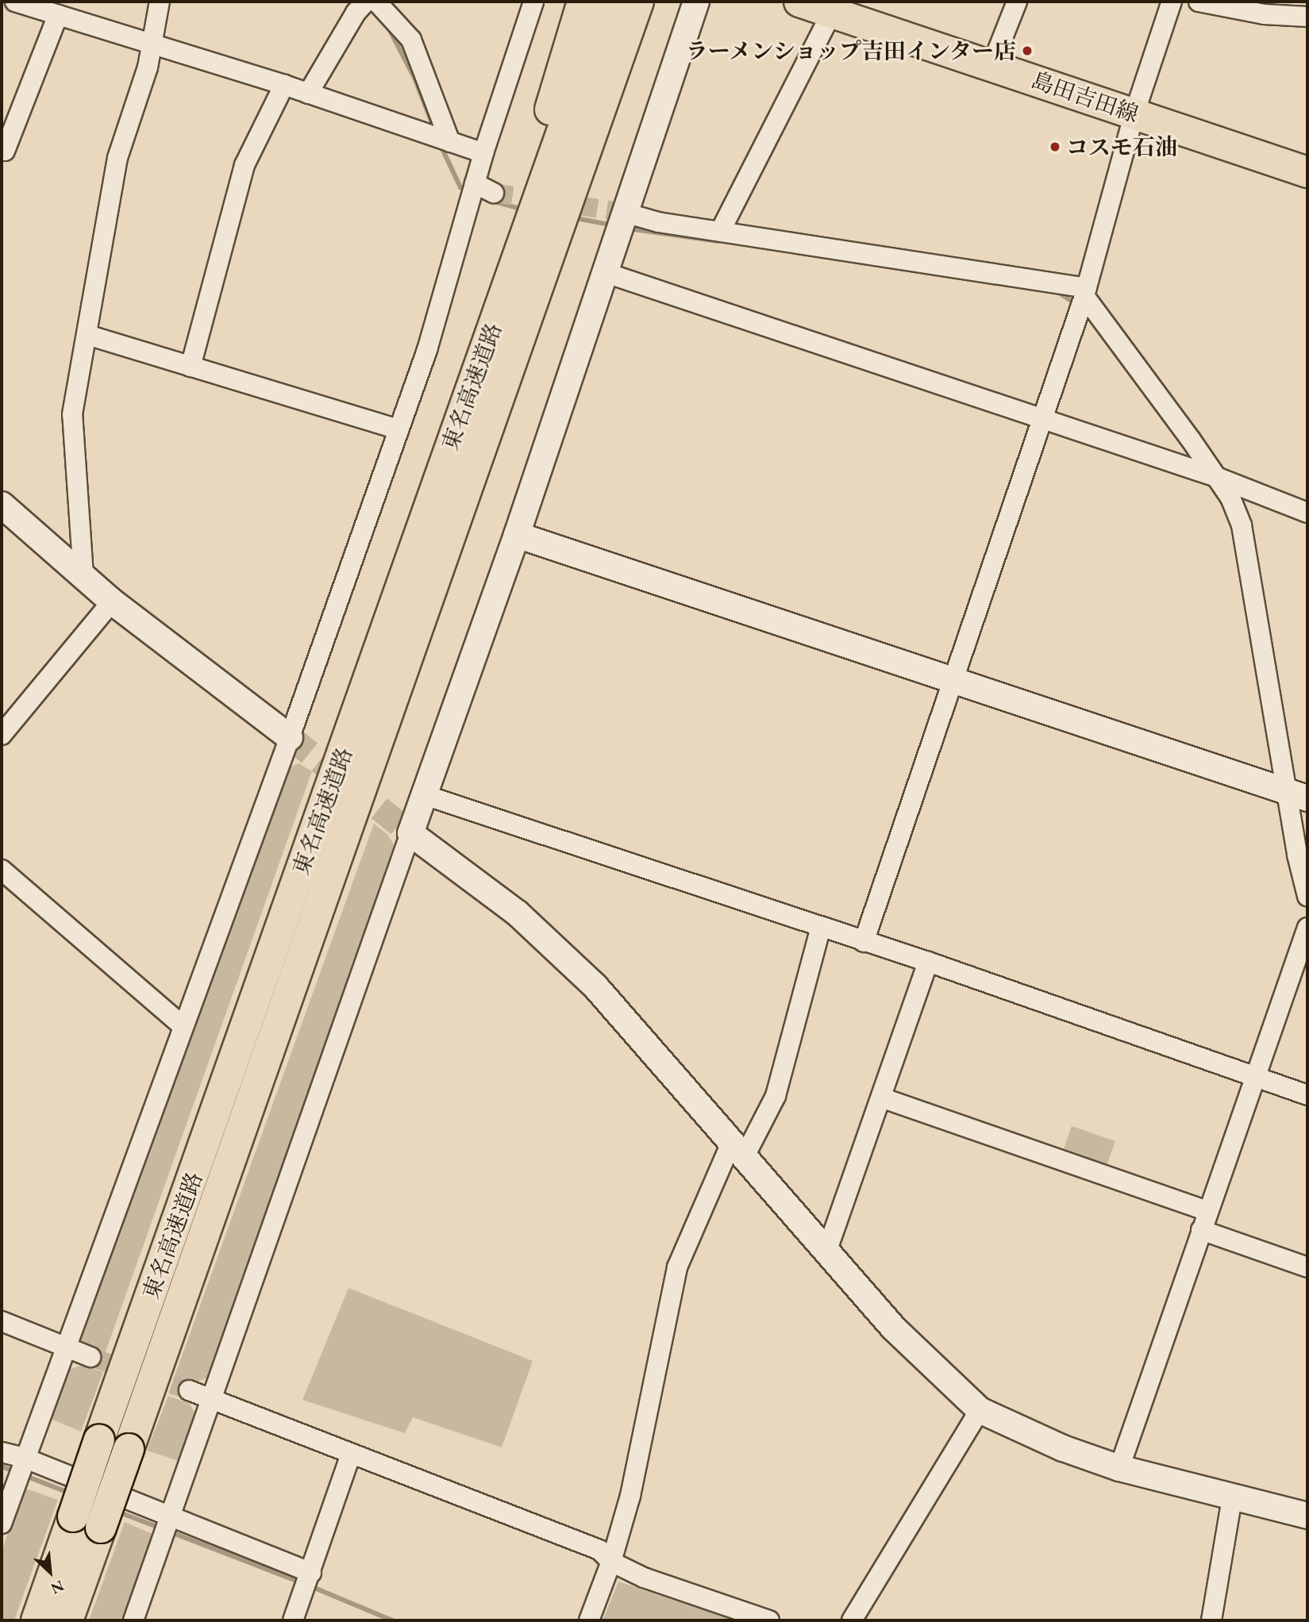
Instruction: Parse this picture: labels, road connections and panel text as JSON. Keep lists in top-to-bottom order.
{
  "streets": {
    "main road": ["島田吉田線", "東名高速道路"]
  },
  "places": ["ラーメンショップ吉田インター店", "コスモ石油"],
  "north": "bottom right"
}
